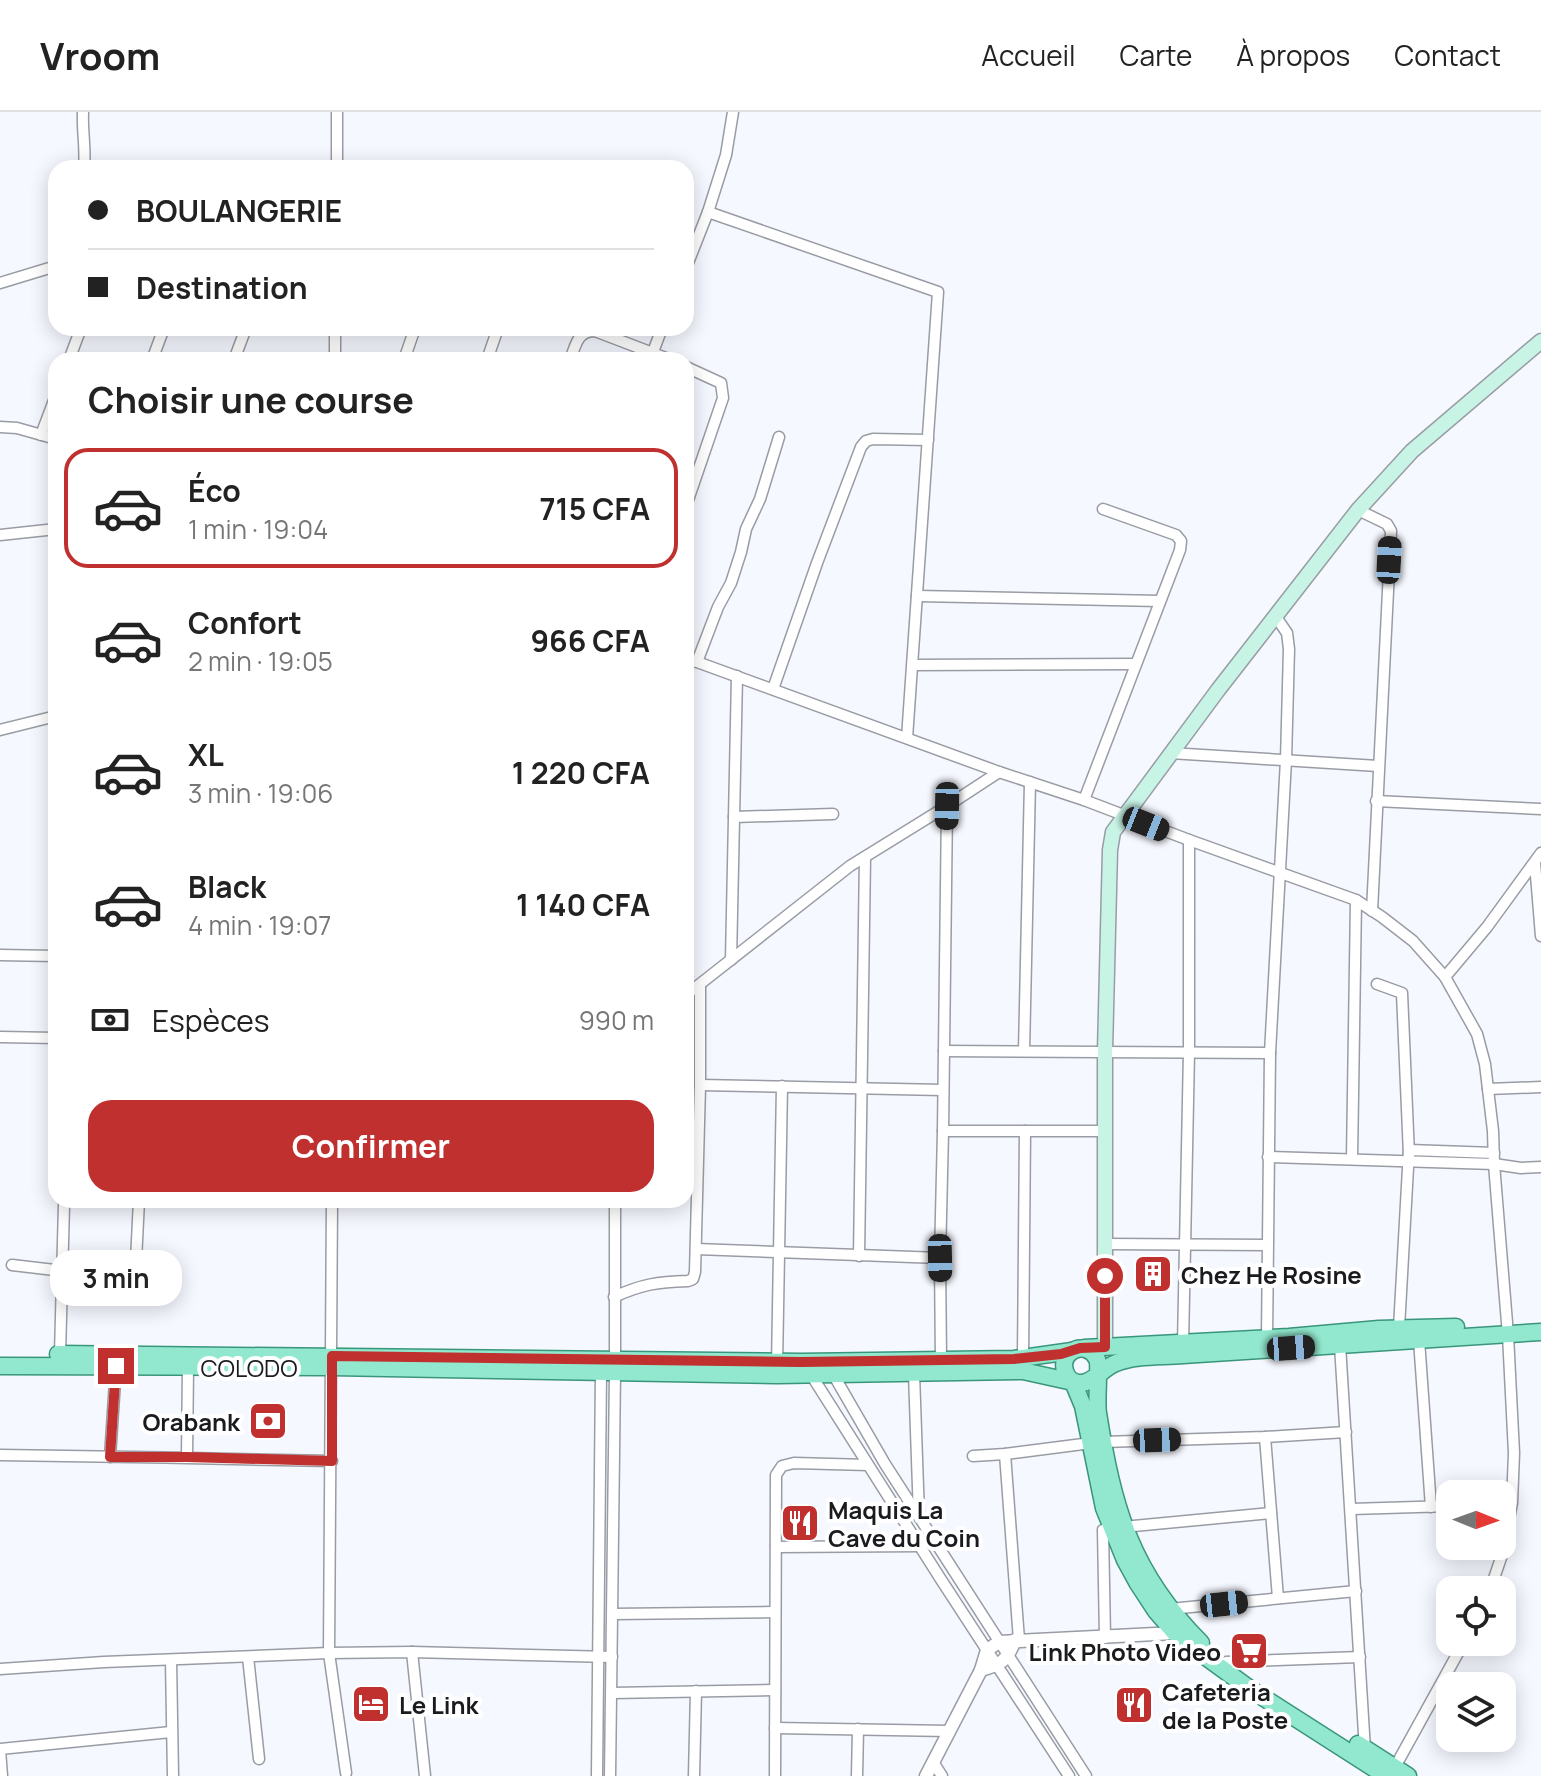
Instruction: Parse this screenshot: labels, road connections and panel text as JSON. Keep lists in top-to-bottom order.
{
  "streets": {
    "main road": ["COLODO"]
  },
  "places": {
    "building": ["Chez He Rosine"],
    "bank": ["Orabank"],
    "restaurant": ["Maquis La Cave du Coin", "Cafeteria de la Poste"],
    "supermarket": ["Link Photo Video"],
    "hotel": ["Le Link"]
  },
  "north": "right",
  "page": {
    "header": "Vroom",
    "nav": [
      "Accueil",
      "Carte",
      "À propos",
      "Contact"
    ],
    "banner": ["BOULANGERIE", "Destination"],
    "heading": "Choisir une course",
    "list": [
      {
        "name": "Éco",
        "note": "1 min · 19:04",
        "value": "715 CFA"
      },
      {
        "name": "Confort",
        "note": "2 min · 19:05",
        "value": "966 CFA"
      },
      {
        "name": "XL",
        "note": "3 min · 19:06",
        "value": "1 220 CFA"
      },
      {
        "name": "Black",
        "note": "4 min · 19:07",
        "value": "1 140 CFA"
      }
    ],
    "pay": ["Espèces", "990 m"],
    "buttons": "Confirmer",
    "bubble": "3 min"
  }
}
